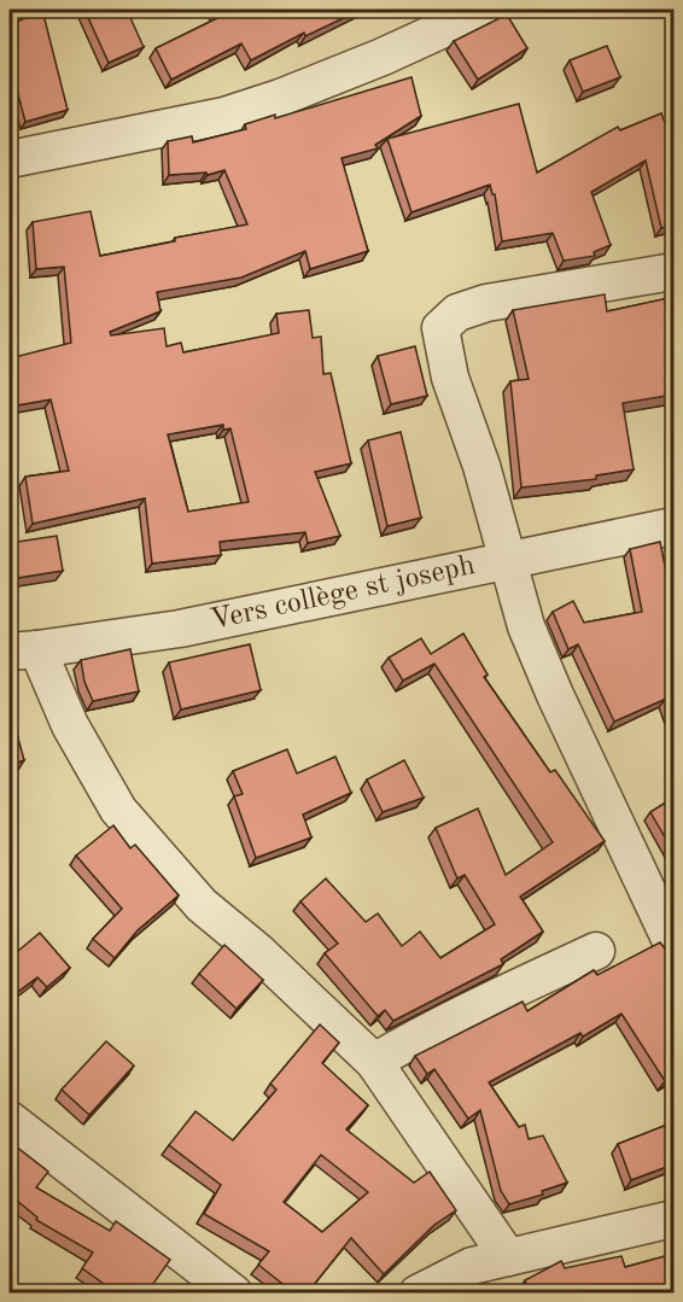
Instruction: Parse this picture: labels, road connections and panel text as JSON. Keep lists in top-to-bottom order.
{
  "streets": {
    "street": ["Vers collège st joseph"]
  }
}
